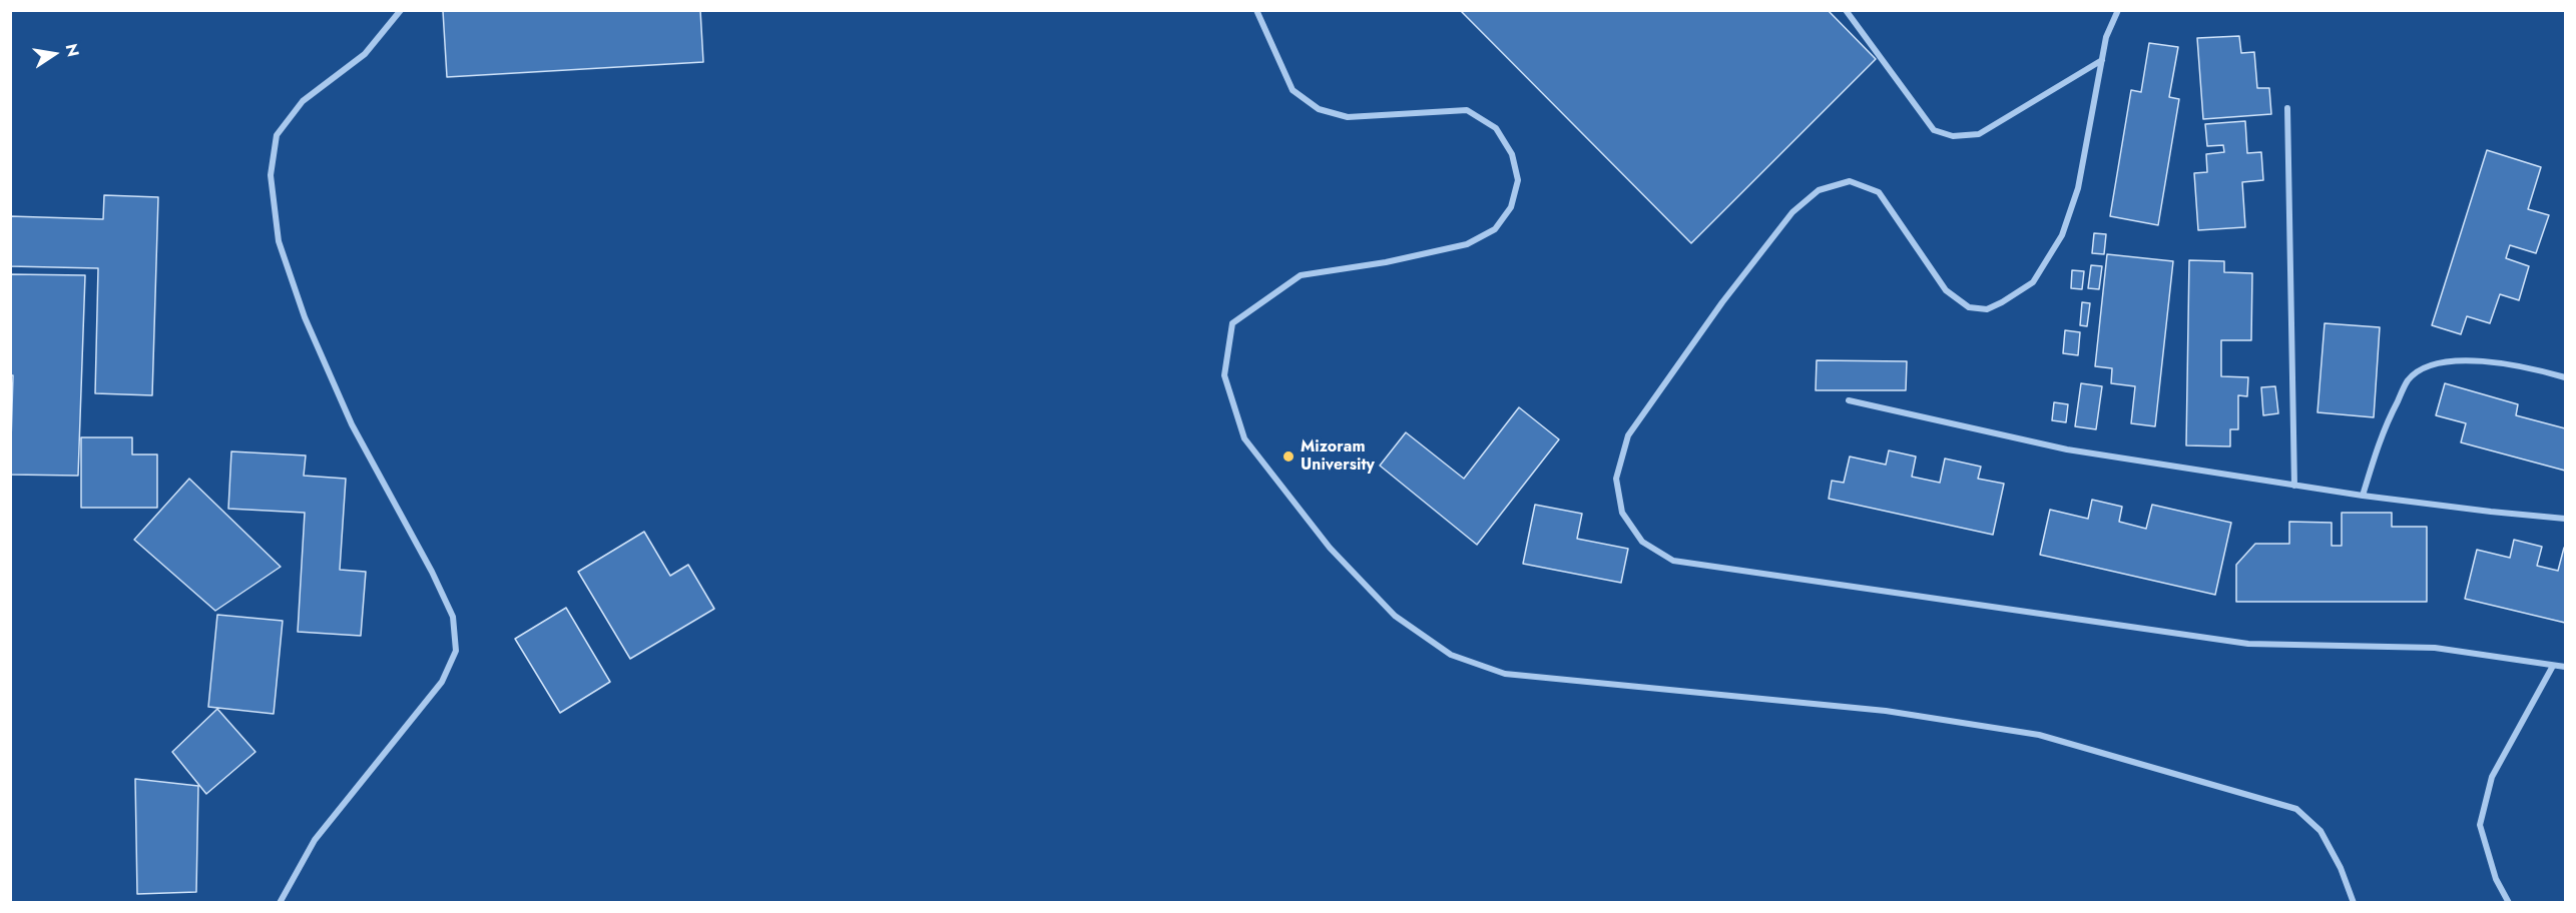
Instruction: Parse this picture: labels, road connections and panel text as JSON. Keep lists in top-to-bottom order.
{
  "places": ["Mizoram University"],
  "north": "right"
}
